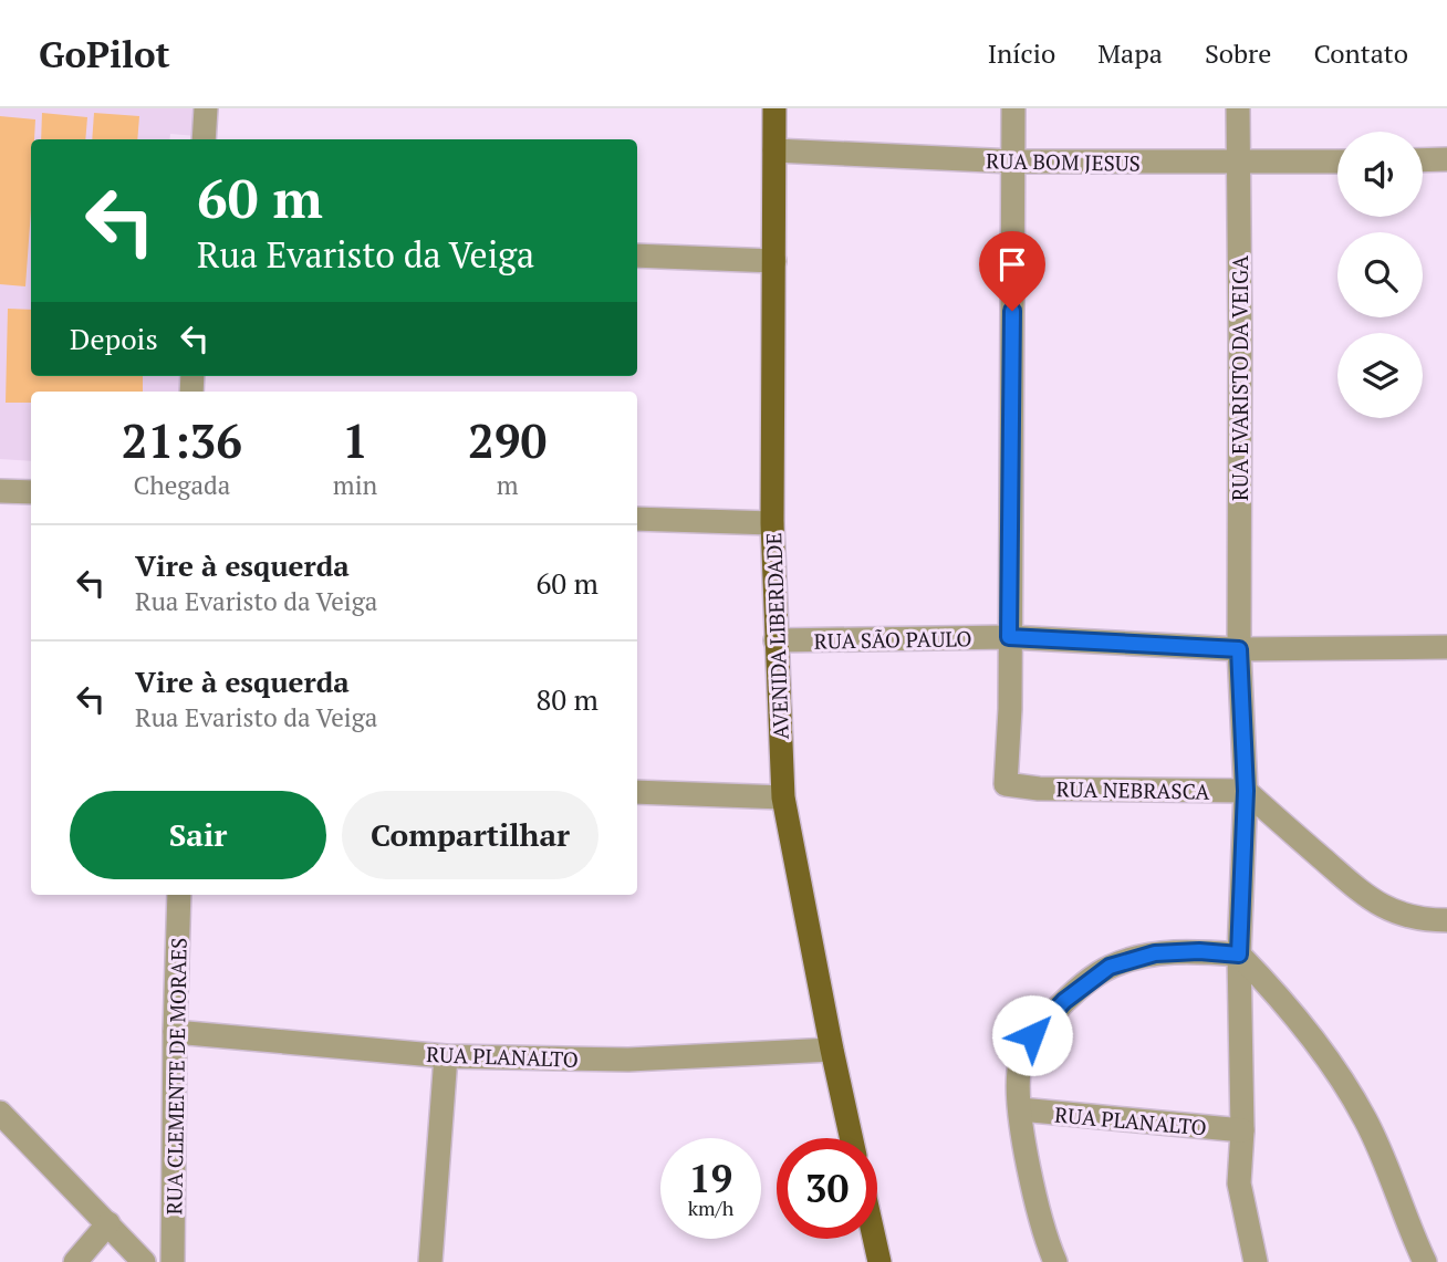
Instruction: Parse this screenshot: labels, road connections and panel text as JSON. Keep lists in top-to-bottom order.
{
  "streets": {
    "main road": ["AVENIDA LIBERDADE"],
    "street": [
      "RUA BOM JESUS",
      "RUA EVARISTO DA VEIGA",
      "RUA SÃO PAULO",
      "RUA NEBRASCA",
      "RUA PLANALTO",
      "RUA CLEMENTE DE MORAES"
    ]
  },
  "crossings": [
    ["RUA BOM JESUS", "RUA EVARISTO DA VEIGA"],
    ["RUA BOM JESUS", "AVENIDA LIBERDADE"],
    ["RUA EVARISTO DA VEIGA", "RUA NEBRASCA"],
    ["RUA EVARISTO DA VEIGA", "RUA PLANALTO"],
    ["AVENIDA LIBERDADE", "RUA SÃO PAULO"],
    ["AVENIDA LIBERDADE", "RUA PLANALTO"],
    ["RUA SÃO PAULO", "RUA NEBRASCA"],
    ["RUA PLANALTO", "RUA CLEMENTE DE MORAES"]
  ],
  "page": {
    "header": "GoPilot",
    "nav": [
      "Início",
      "Mapa",
      "Sobre",
      "Contato"
    ],
    "turn": ["60 m", "Rua Evaristo da Veiga"],
    "then": "Depois",
    "eta": [
      "21:36",
      "Chegada",
      "1",
      "min",
      "290",
      "m"
    ],
    "list": [
      {
        "name": "Vire à esquerda",
        "note": "Rua Evaristo da Veiga",
        "value": "60 m"
      },
      {
        "name": "Vire à esquerda",
        "note": "Rua Evaristo da Veiga",
        "value": "80 m"
      }
    ],
    "buttons": ["Sair", "Compartilhar"],
    "speed": "19 km/h",
    "limit": "30"
  }
}
